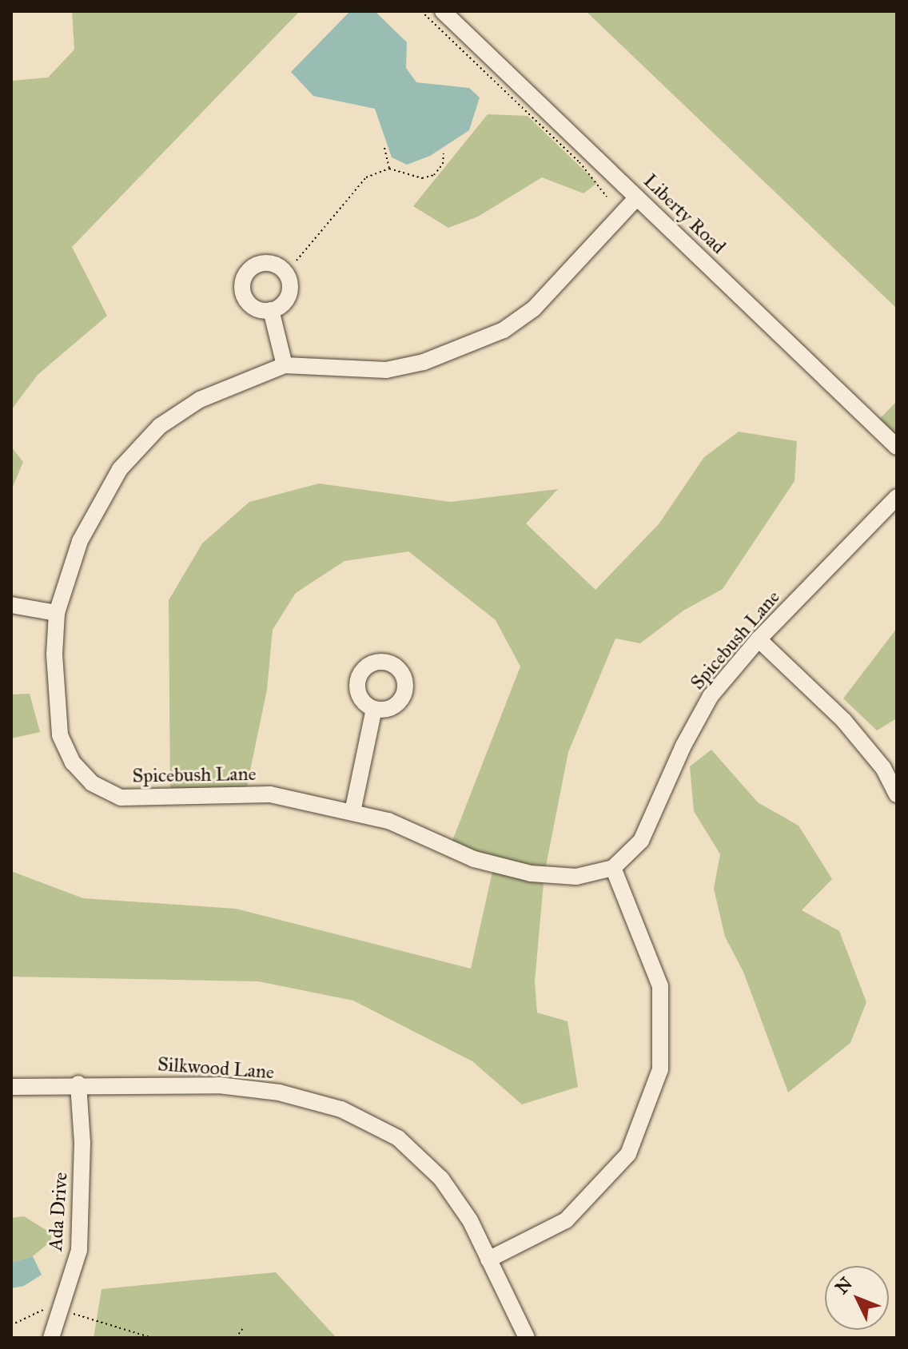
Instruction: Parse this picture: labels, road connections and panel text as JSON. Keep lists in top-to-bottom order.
{
  "streets": {
    "street": [
      "Liberty Road",
      "Spicebush Lane",
      "Silkwood Lane",
      "Ada Drive"
    ]
  },
  "crossings": [
    ["Liberty Road", "Spicebush Lane"],
    ["Silkwood Lane", "Ada Drive"]
  ],
  "north": "top left"
}
